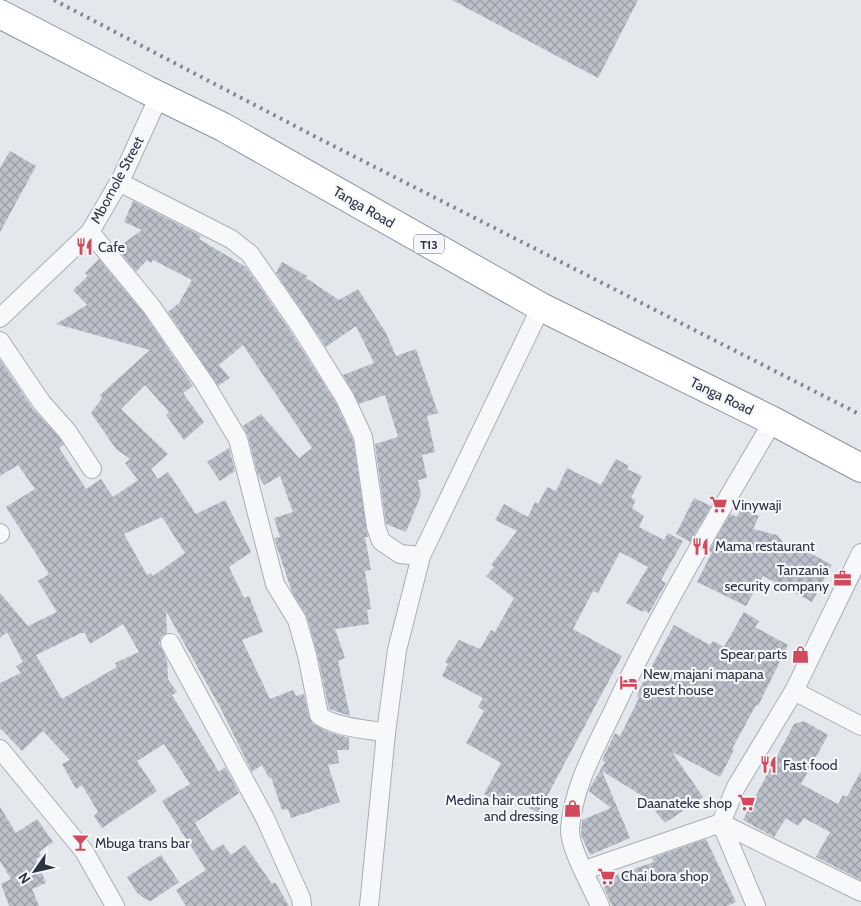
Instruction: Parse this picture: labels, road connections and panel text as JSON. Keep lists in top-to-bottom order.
{
  "streets": {
    "highway": ["Tanga Road", "T13"],
    "street": ["Mbomole Street"]
  },
  "crossings": [
    ["Mbomole Street", "Tanga Road"]
  ],
  "places": {
    "restaurant": ["Cafe", "Mama restaurant", "Fast food"],
    "supermarket": ["Vinywaji", "Daanateke shop", "Chai bora shop"],
    "office": ["Tanzania security company"],
    "shop": ["Spear parts", "Medina hair cutting and dressing"],
    "hotel": ["New majani mapana guest house"],
    "bar": ["Mbuga trans bar"]
  },
  "north": "bottom left"
}
